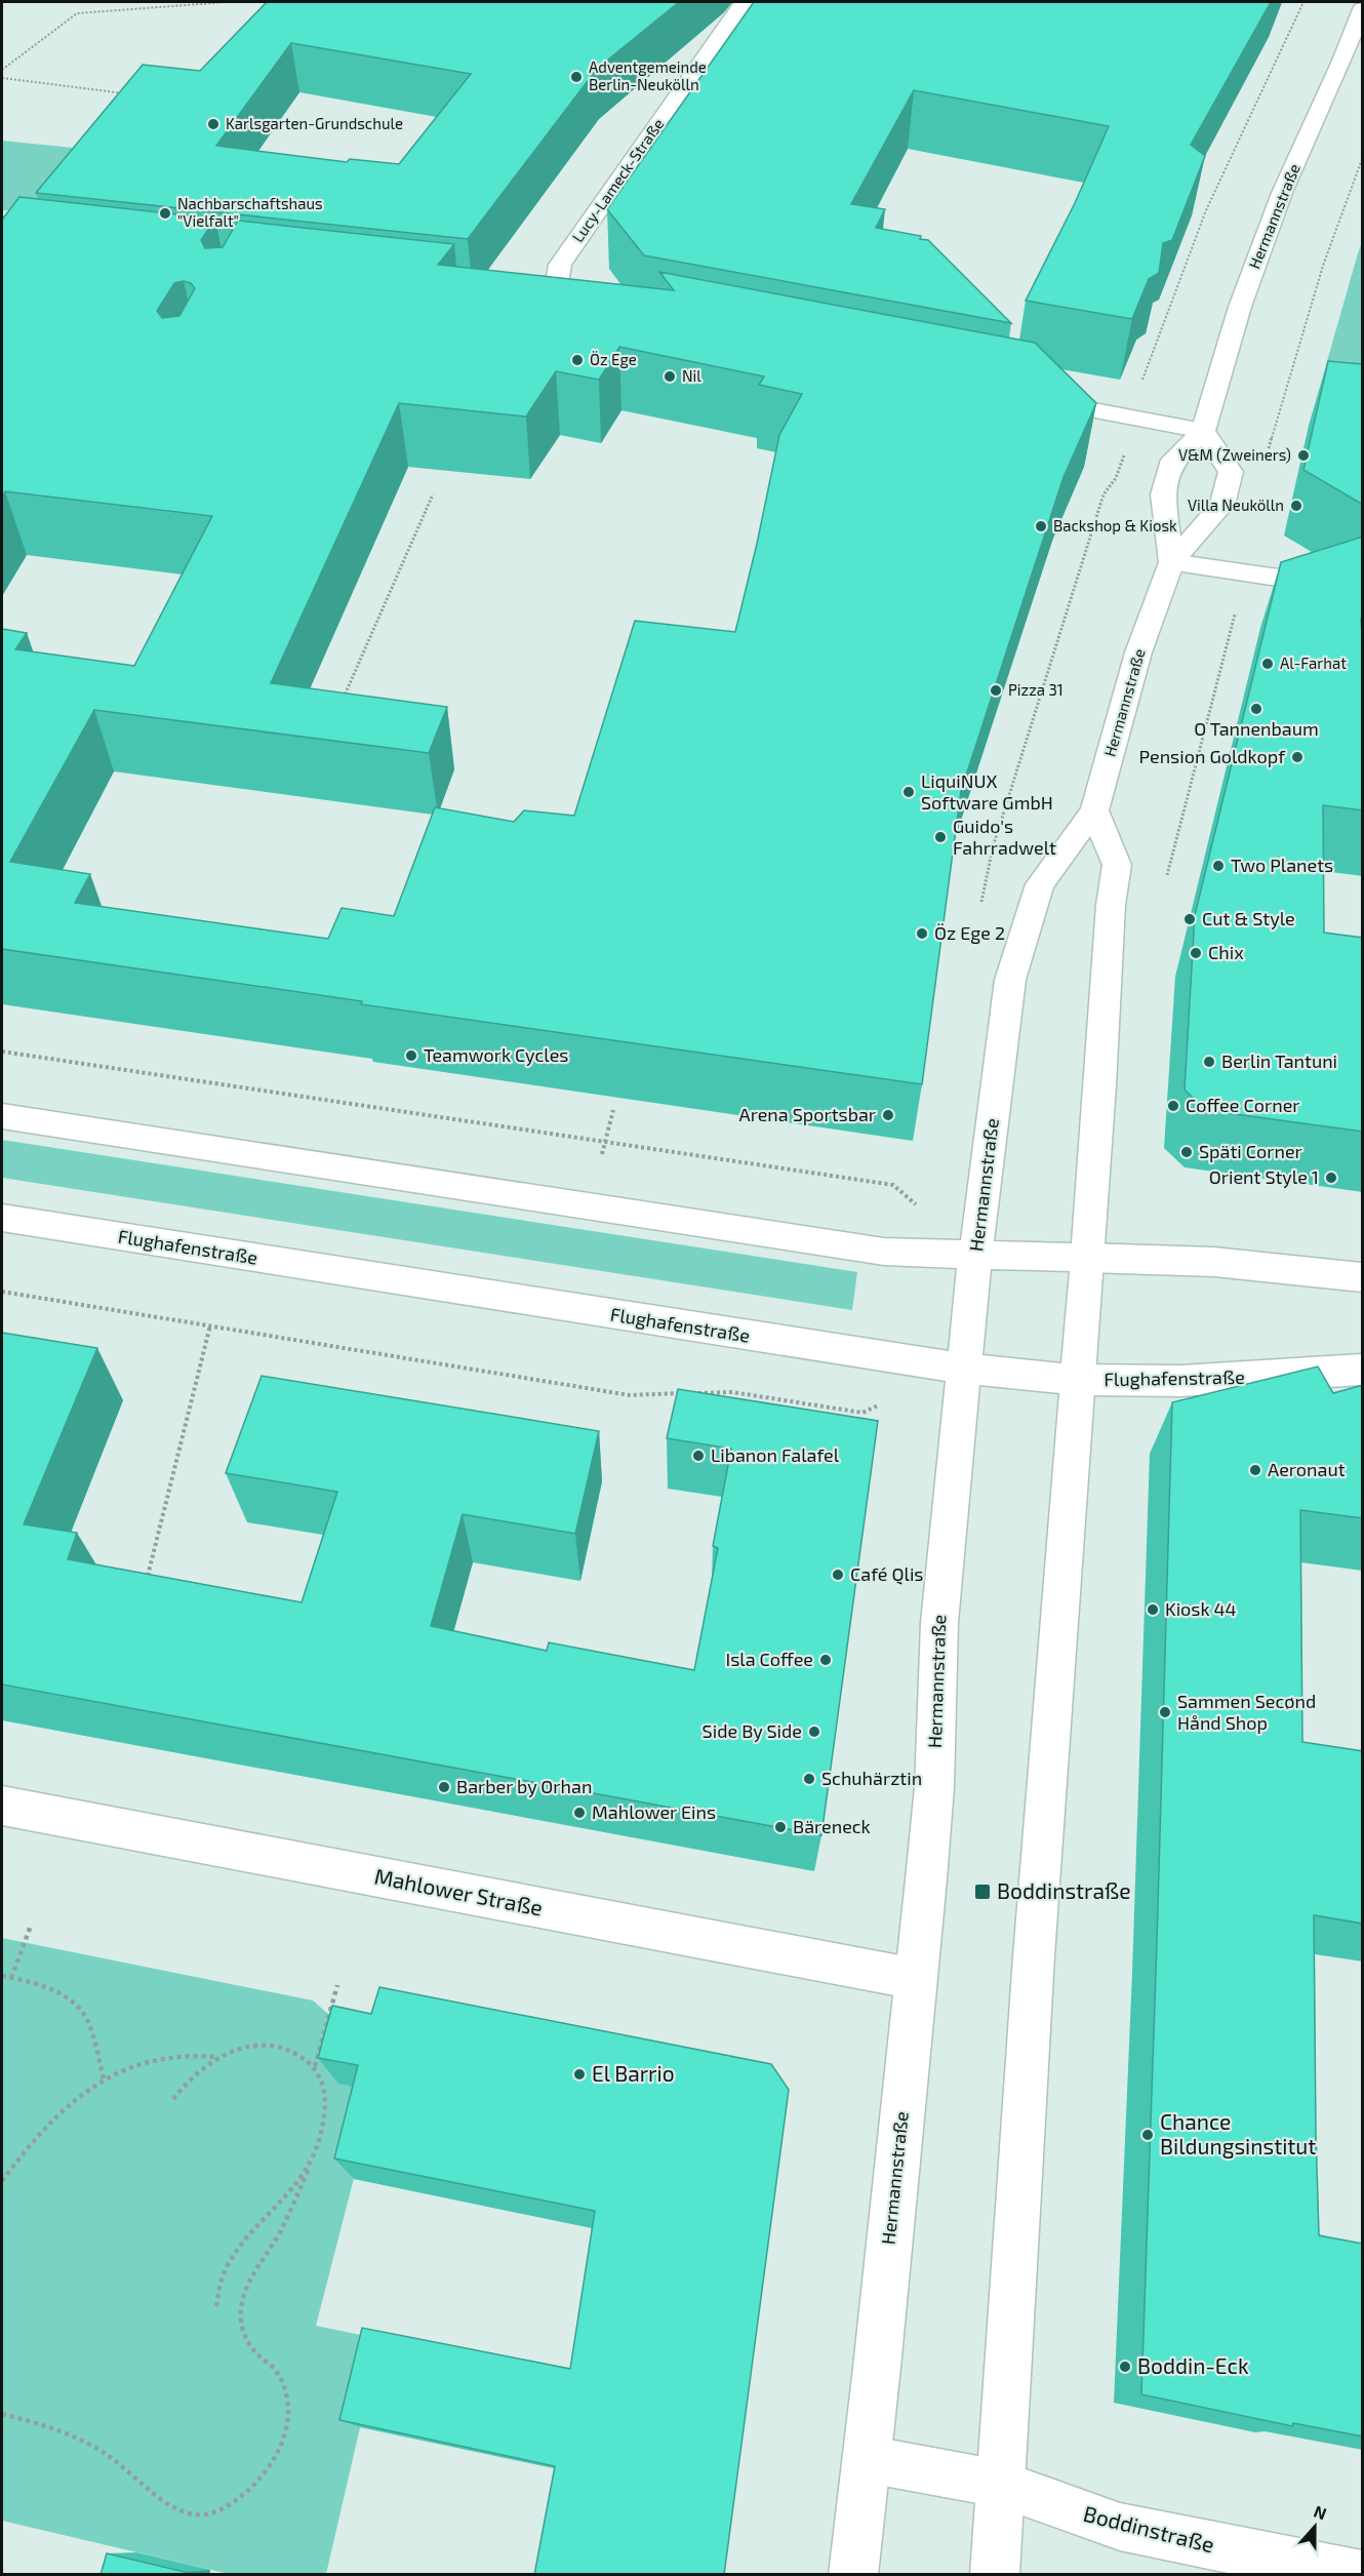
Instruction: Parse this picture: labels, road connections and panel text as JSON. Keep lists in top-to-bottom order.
{
  "streets": {
    "main road": [
      "Lucy-Lameck-Straße",
      "Hermannstraße",
      "Flughafenstraße",
      "Mahlower Straße",
      "Boddinstraße"
    ]
  },
  "crossings": [
    ["Hermannstraße", "Flughafenstraße"],
    ["Hermannstraße", "Mahlower Straße"],
    ["Hermannstraße", "Boddinstraße"]
  ],
  "places": {
    "other": [
      "Adventgemeinde Berlin-Neukölln",
      "Karlsgarten-Grundschule",
      "Nachbarschaftshaus \"Vielfalt\"",
      "Öz Ege",
      "Nil",
      "V&M (Zweiners)",
      "Villa Neukölln",
      "Backshop & Kiosk",
      "Al-Farhat",
      "Pizza 31",
      "O Tannenbaum",
      "Pension Goldkopf",
      "LiquiNUX Software GmbH",
      "Guido's Fahrradwelt",
      "Two Planets",
      "Cut & Style",
      "Öz Ege 2",
      "Chix",
      "Teamwork Cycles",
      "Berlin Tantuni",
      "Coffee Corner",
      "Arena Sportsbar",
      "Späti Corner",
      "Orient Style 1",
      "Libanon Falafel",
      "Aeronaut",
      "Café Qlis",
      "Kiosk 44",
      "Isla Coffee",
      "Sammen Secønd Hånd Shop",
      "Side By Side",
      "Schuhärztin",
      "Barber by Orhan",
      "Mahlower Eins",
      "Bäreneck",
      "El Barrio",
      "Chance Bildungsinstitut",
      "Boddin-Eck"
    ],
    "transit": ["Boddinstraße"]
  },
  "north": "top"
}
